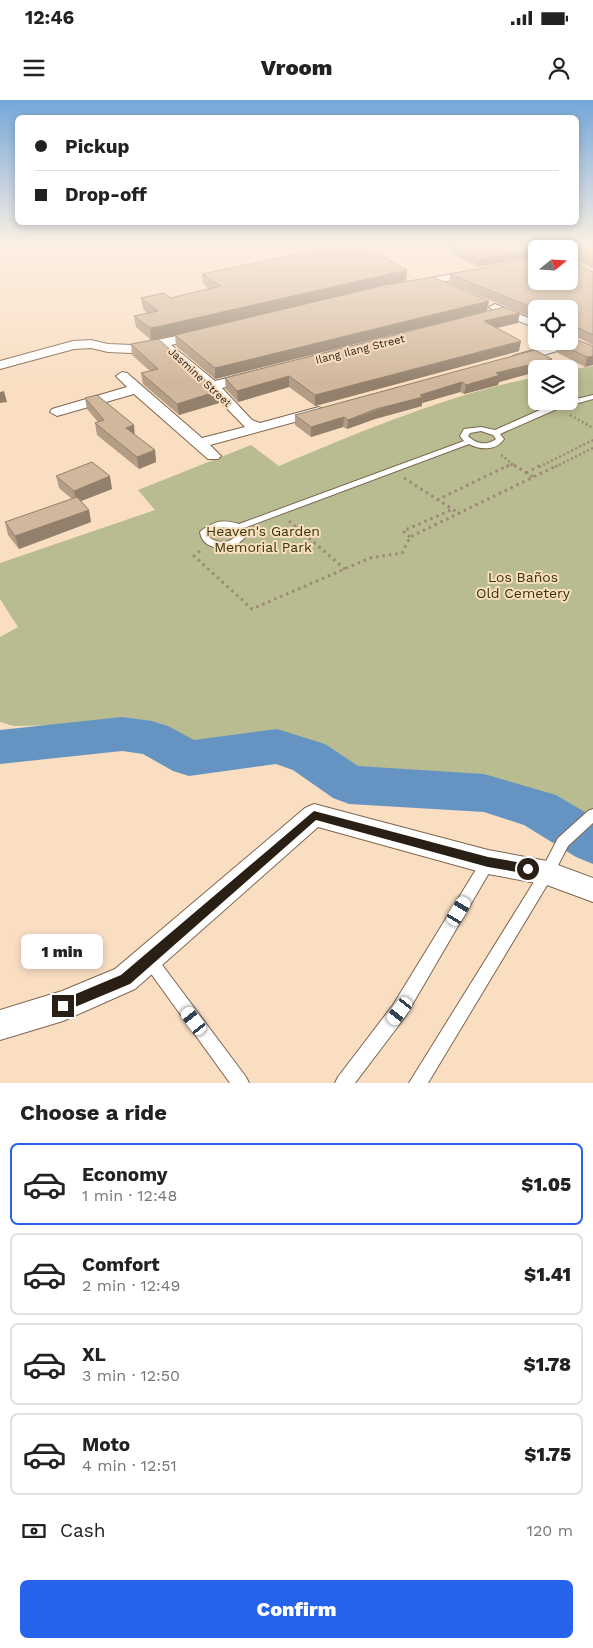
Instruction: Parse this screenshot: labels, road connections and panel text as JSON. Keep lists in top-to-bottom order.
{
  "streets": {
    "street": ["Ilang Ilang Street", "Jasmine Street"]
  },
  "crossings": [
    ["Ilang Ilang Street", "Jasmine Street"]
  ],
  "parks": ["Heaven's Garden Memorial Park", "Los Baños Old Cemetery"],
  "north": "right",
  "page": {
    "status": "12:46",
    "header": "Vroom",
    "banner": ["Pickup", "Drop-off"],
    "bubble": "1 min",
    "heading": "Choose a ride",
    "list": [
      {
        "name": "Economy",
        "note": "1 min · 12:48",
        "value": "$1.05"
      },
      {
        "name": "Comfort",
        "note": "2 min · 12:49",
        "value": "$1.41"
      },
      {
        "name": "XL",
        "note": "3 min · 12:50",
        "value": "$1.78"
      },
      {
        "name": "Moto",
        "note": "4 min · 12:51",
        "value": "$1.75"
      }
    ],
    "pay": ["Cash", "120 m"],
    "buttons": "Confirm"
  }
}
